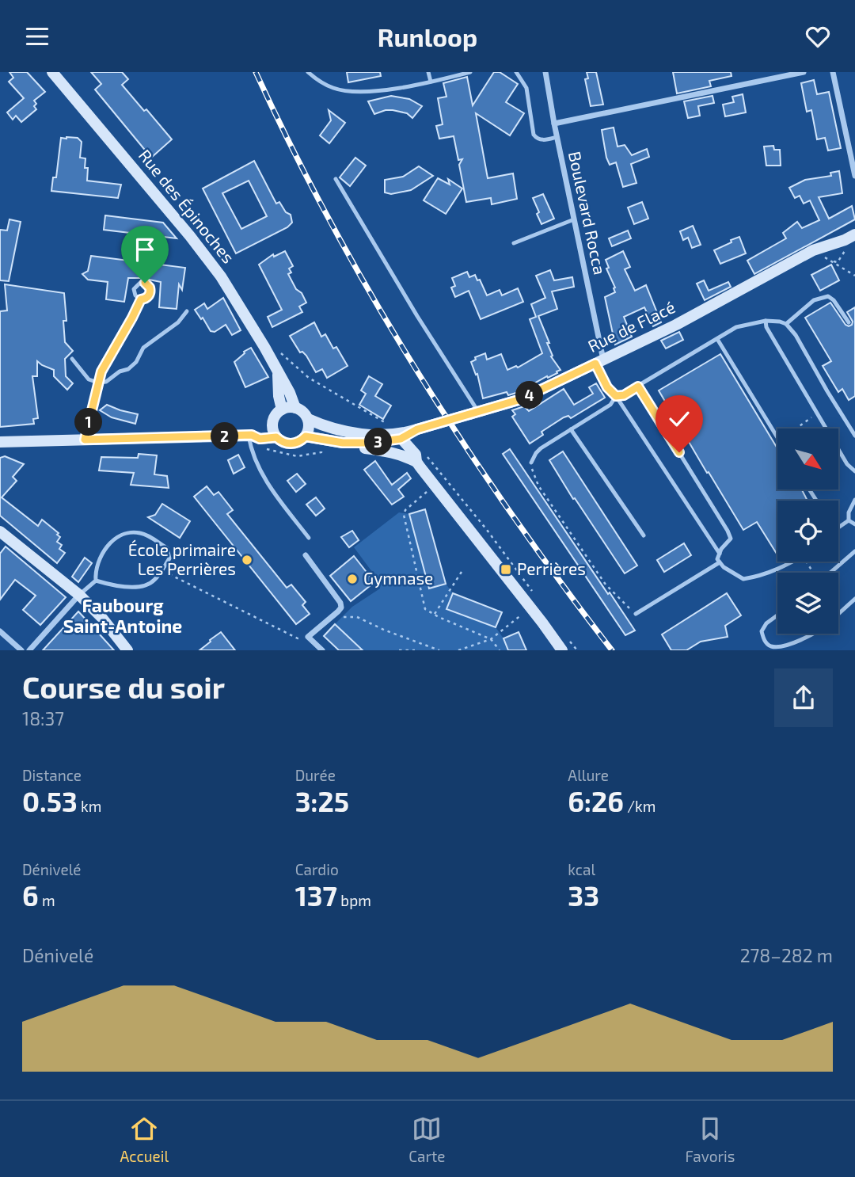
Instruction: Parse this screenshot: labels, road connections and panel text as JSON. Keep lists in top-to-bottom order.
{
  "streets": {
    "main road": ["Rue des Épinoches", "Rue de Flacé"],
    "street": ["Boulevard Rocca"]
  },
  "crossings": [
    ["Rue des Épinoches", "Rue de Flacé"],
    ["Boulevard Rocca", "Rue de Flacé"]
  ],
  "districts": ["Faubourg Saint-Antoine"],
  "places": {
    "other": ["École primaire Les Perrières", "Gymnase"],
    "transit": ["Perrières"]
  },
  "north": "bottom right",
  "page": {
    "header": "Runloop",
    "pins": [
      "4",
      "1",
      "2",
      "3"
    ],
    "heading": ["Course du soir", "18:37"],
    "stats": [
      ["Distance", "0.53 km"],
      ["Durée", "3:25"],
      ["Allure", "6:26 /km"],
      ["Dénivelé", "6 m"],
      ["Cardio", "137 bpm"],
      ["kcal", "33"]
    ],
    "chart": ["Dénivelé", "278–282 m"],
    "tabs": ["Accueil", "Carte", "Favoris"]
  }
}
